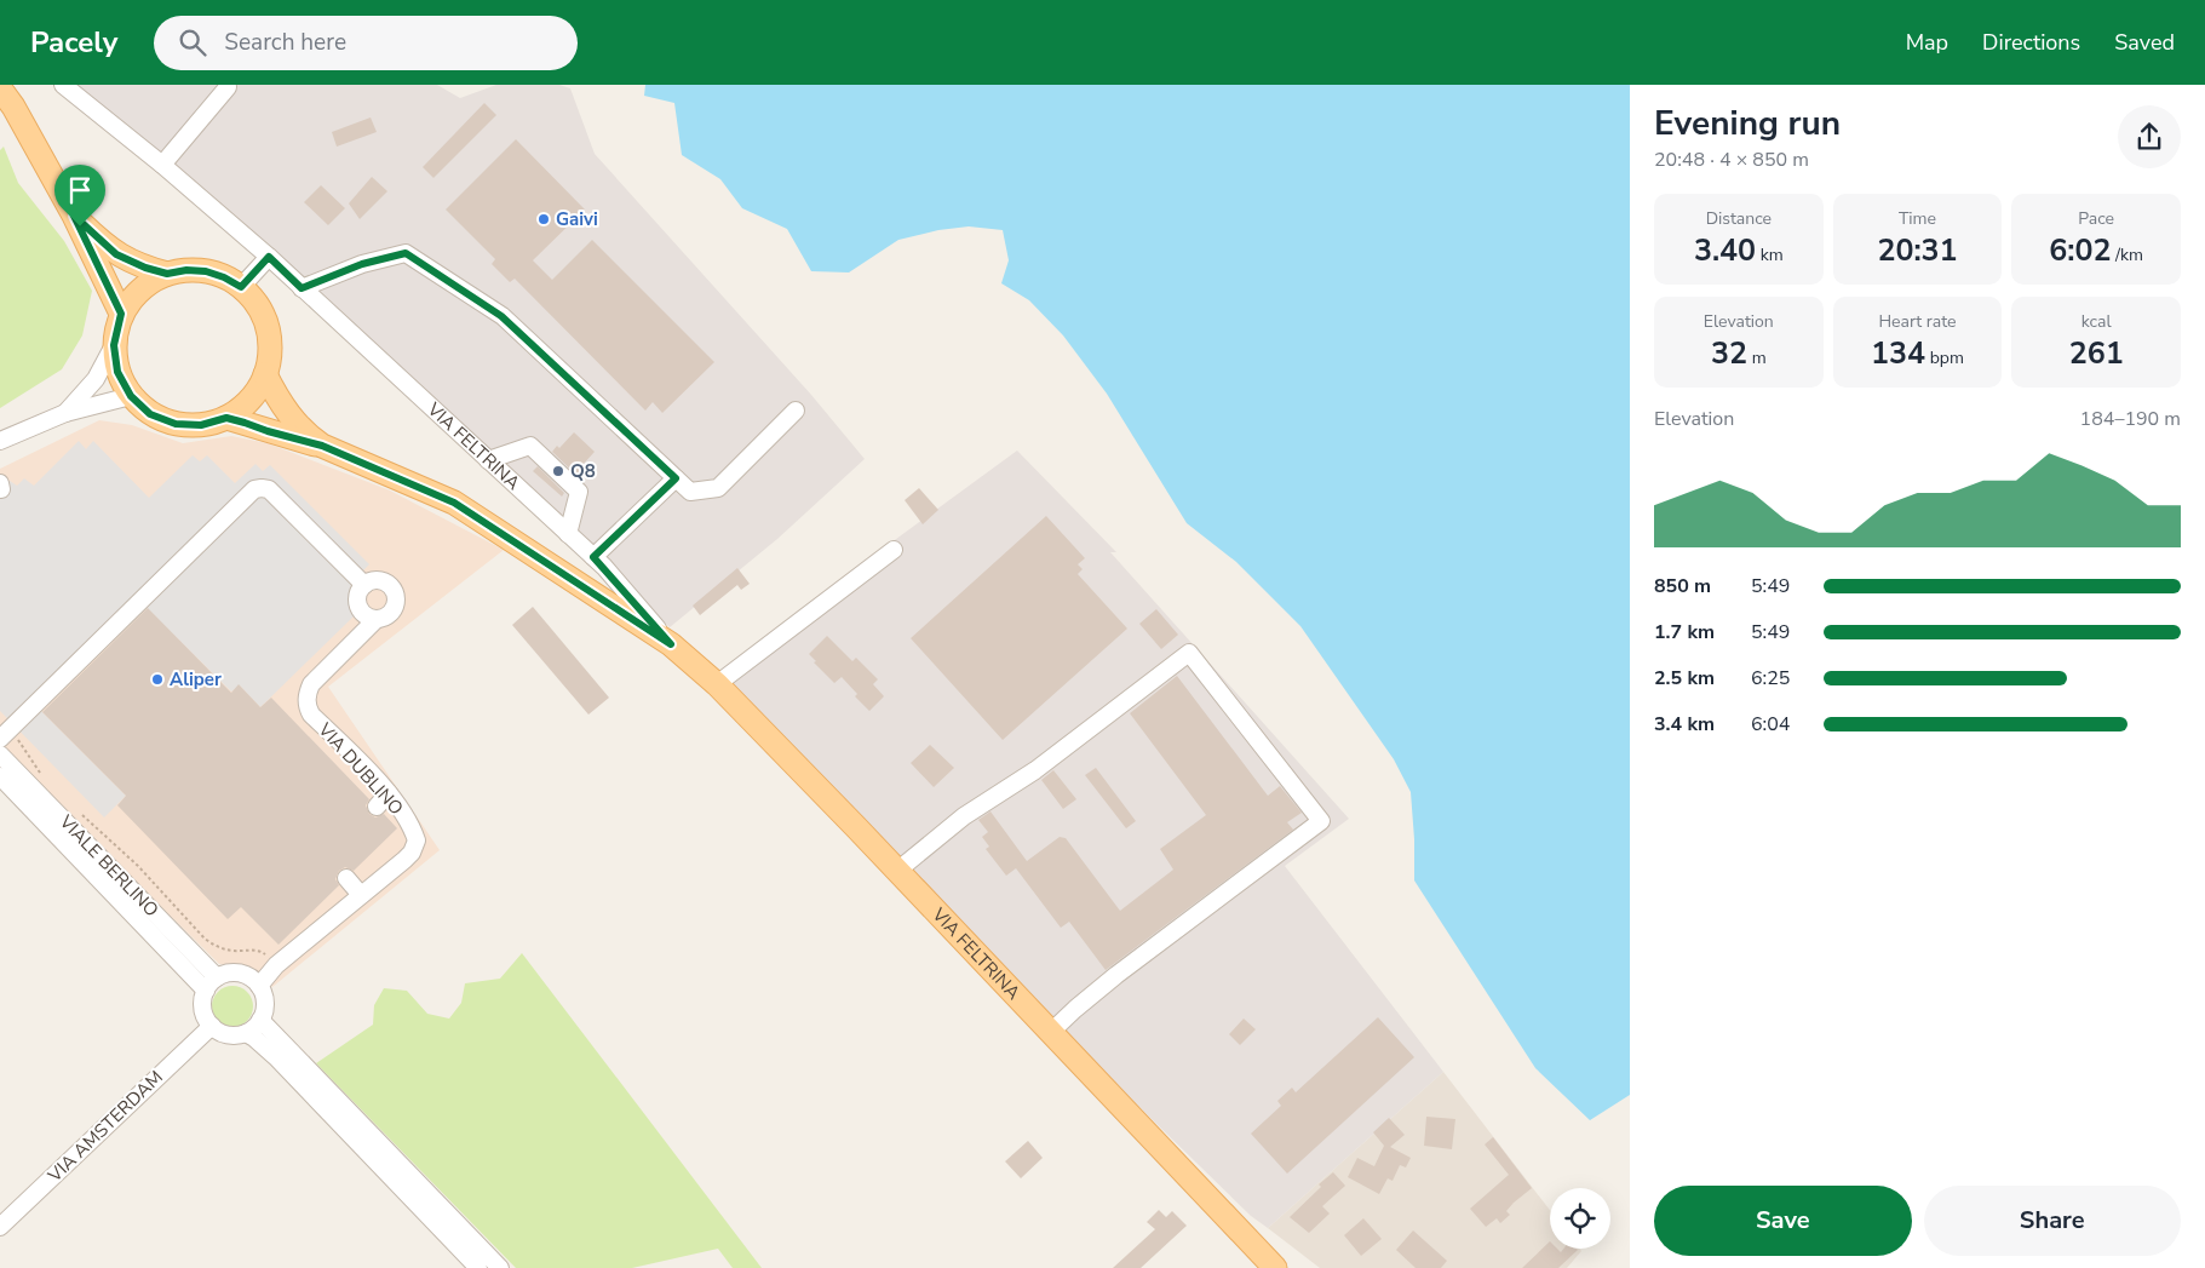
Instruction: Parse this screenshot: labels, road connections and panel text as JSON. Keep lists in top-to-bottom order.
{
  "streets": {
    "main road": ["VIA FELTRINA"],
    "street": ["VIA DUBLINO", "VIALE BERLINO", "VIA AMSTERDAM"]
  },
  "crossings": [
    ["VIA DUBLINO", "VIALE BERLINO"],
    ["VIA DUBLINO", "VIA AMSTERDAM"],
    ["VIALE BERLINO", "VIA AMSTERDAM"]
  ],
  "places": ["Gaivi", "Q8", "Aliper"],
  "page": {
    "header": "Pacely",
    "search": "Search here",
    "nav": ["Map", "Directions", "Saved"],
    "heading": ["Evening run", "20:48 · 4 × 850 m"],
    "stats": [
      ["Distance", "3.40 km"],
      ["Time", "20:31"],
      ["Pace", "6:02 /km"],
      ["Elevation", "32 m"],
      ["Heart rate", "134 bpm"],
      ["kcal", "261"]
    ],
    "chart": ["Elevation", "184–190 m"],
    "list": [
      {
        "name": "850 m",
        "note": "5:49"
      },
      {
        "name": "1.7 km",
        "note": "5:49"
      },
      {
        "name": "2.5 km",
        "note": "6:25"
      },
      {
        "name": "3.4 km",
        "note": "6:04"
      }
    ],
    "buttons": ["Save", "Share"]
  }
}
